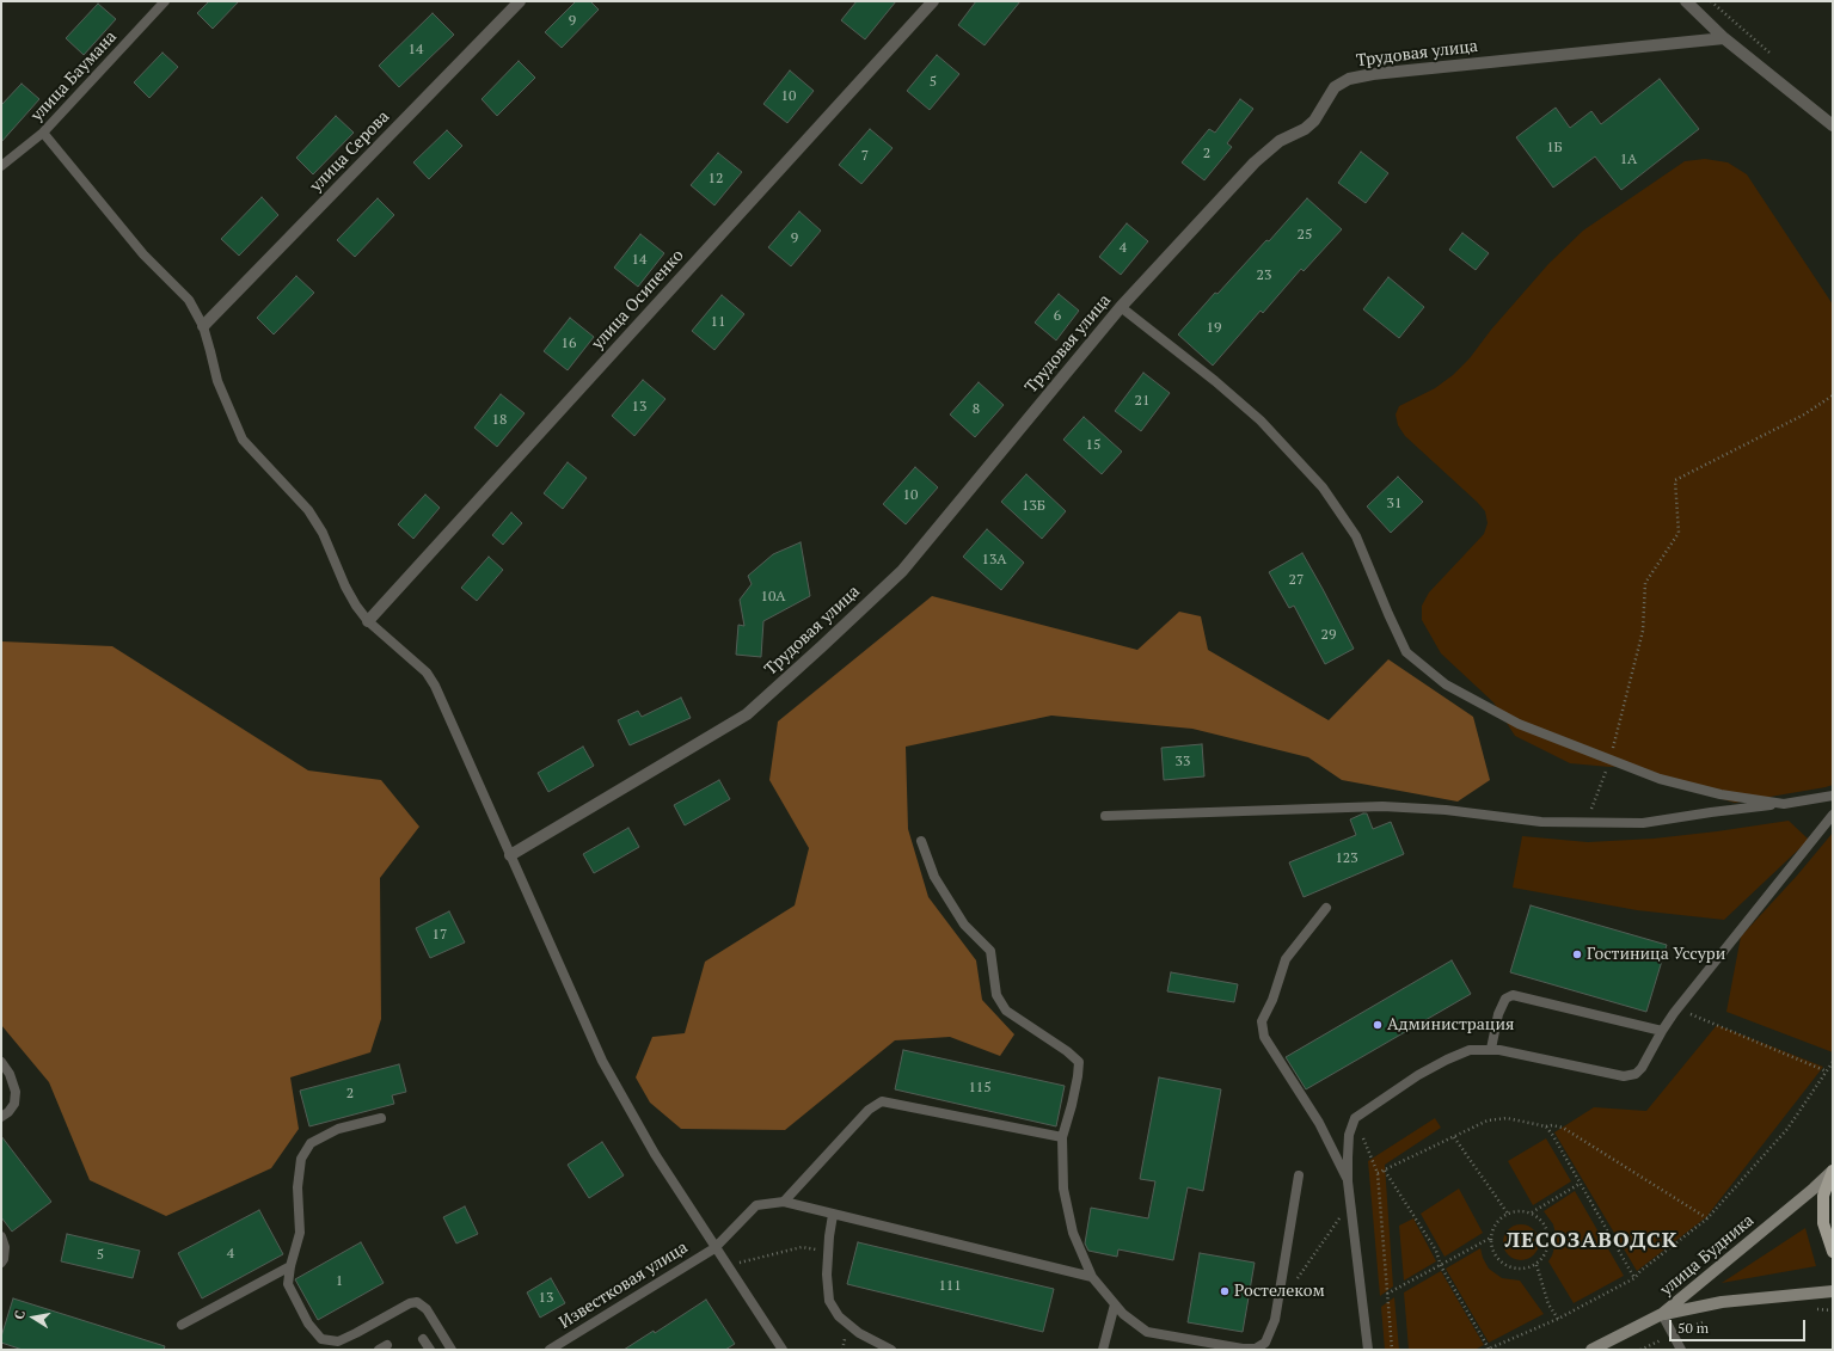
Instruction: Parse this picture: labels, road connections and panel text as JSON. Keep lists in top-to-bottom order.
{
  "streets": {
    "main road": ["улица Будника"],
    "street": ["Трудовая улица", "улица Серова", "улица Осипенко"],
    "lane": ["улица Баумана", "Известковая улица"]
  },
  "districts": ["ЛЕСОЗАВОДСК"],
  "places": ["Гостиница Уссури", "Администрация", "Ростелеком"],
  "house_numbers": [
    "9",
    "14",
    "5",
    "10",
    "1Б",
    "2",
    "7",
    "1А",
    "12",
    "25",
    "9",
    "4",
    "14",
    "23",
    "6",
    "11",
    "19",
    "16",
    "21",
    "13",
    "8",
    "18",
    "15",
    "10",
    "31",
    "13Б",
    "13А",
    "27",
    "10А",
    "29",
    "33",
    "123",
    "17",
    "115",
    "2",
    "4",
    "5",
    "1",
    "111",
    "13"
  ],
  "scale_bar": "50 m",
  "north": "left"
}
